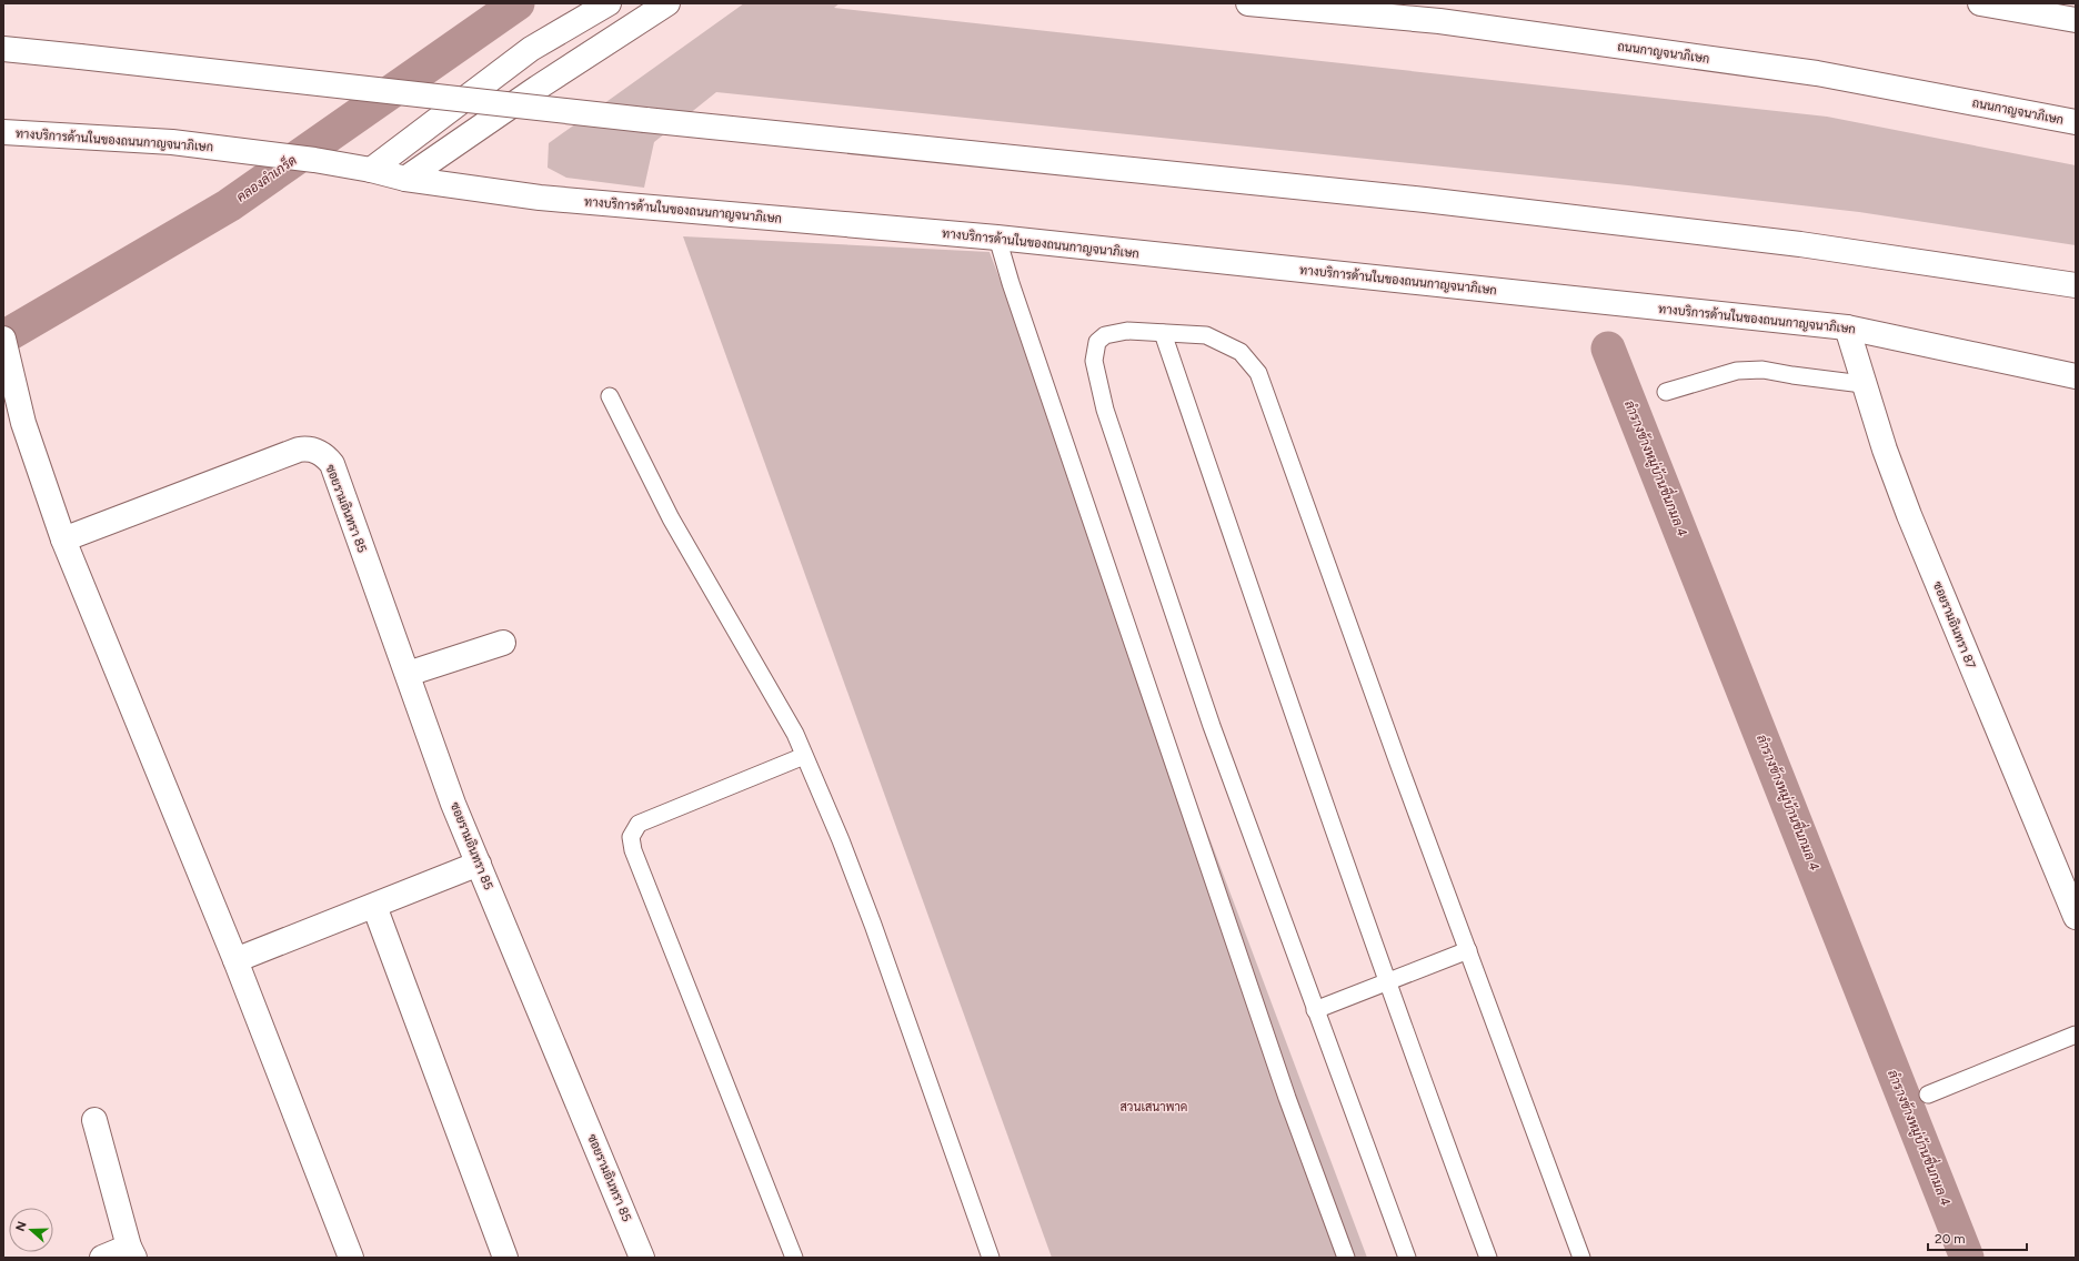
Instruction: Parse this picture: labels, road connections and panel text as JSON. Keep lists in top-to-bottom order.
{
  "streets": {
    "main road": [
      "ถนนกาญจนาภิเษก",
      "ทางบริการด้านในของถนนกาญจนาภิเษก",
      "ซอยรามอินทรา 85",
      "ซอยรามอินทรา 87"
    ]
  },
  "crossings": [
    ["ทางบริการด้านในของถนนกาญจนาภิเษก", "ซอยรามอินทรา 87"]
  ],
  "water": ["คลองลำเกร็ด", "ลำรางข้างหมู่บ้านชื่นกมล 4"],
  "parks": ["สวนเสนาพาค"],
  "scale_bar": "20 m",
  "north": "left"
}
